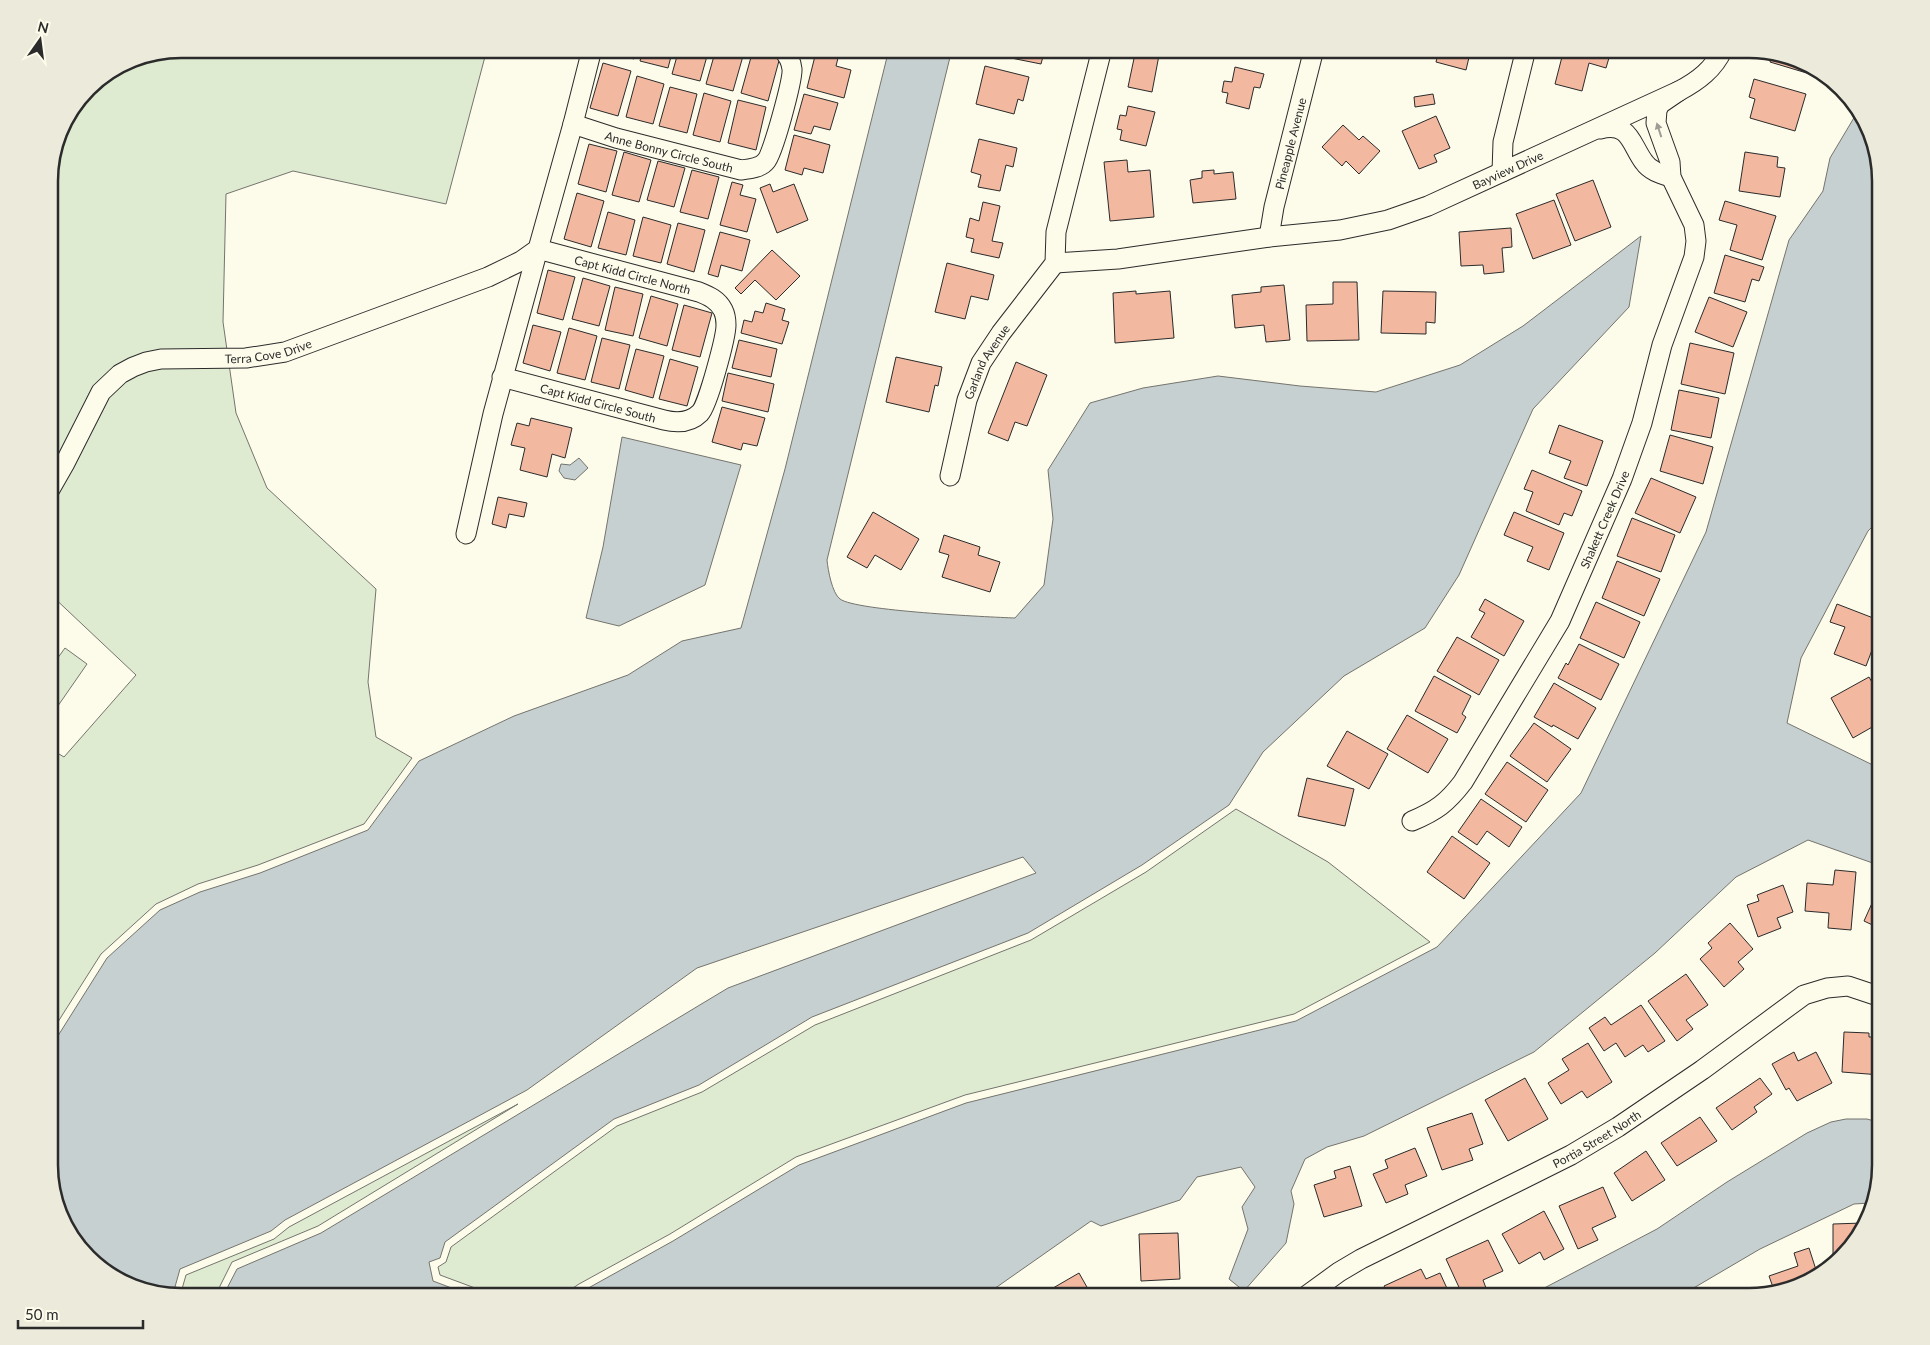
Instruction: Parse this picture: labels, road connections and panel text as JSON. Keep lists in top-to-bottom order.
{
  "streets": {
    "street": [
      "Pineapple Avenue",
      "Anne Bonny Circle South",
      "Bayview Drive",
      "Capt Kidd Circle North",
      "Terra Cove Drive",
      "Garland Avenue",
      "Capt Kidd Circle South",
      "Shakett Creek Drive",
      "Portia Street North"
    ]
  },
  "crossings": [
    ["Pineapple Avenue", "Bayview Drive"],
    ["Bayview Drive", "Shakett Creek Drive"],
    ["Capt Kidd Circle North", "Terra Cove Drive"],
    ["Capt Kidd Circle North", "Capt Kidd Circle South"]
  ],
  "scale_bar": "50 m",
  "north": "top"
}
